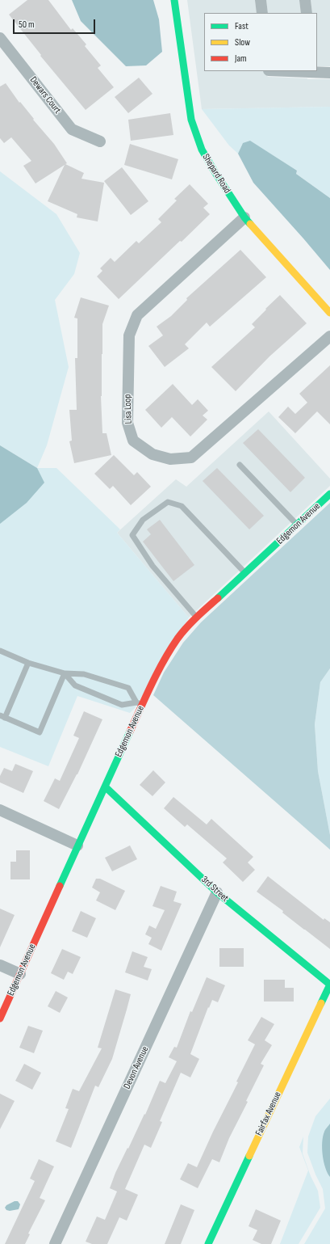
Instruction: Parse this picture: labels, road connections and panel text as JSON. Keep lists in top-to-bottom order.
{
  "streets": {
    "street": [
      "Dewars Court",
      "Shepard Road",
      "Lisa Loop",
      "Edgemon Avenue",
      "3rd Street",
      "Devon Avenue",
      "Fairfax Avenue"
    ]
  },
  "crossings": [
    ["Shepard Road", "Lisa Loop"],
    ["Edgemon Avenue", "3rd Street"],
    ["3rd Street", "Devon Avenue"],
    ["3rd Street", "Fairfax Avenue"]
  ],
  "legend": ["Fast", "Slow", "Jam"],
  "scale_bar": "50 m"
}
